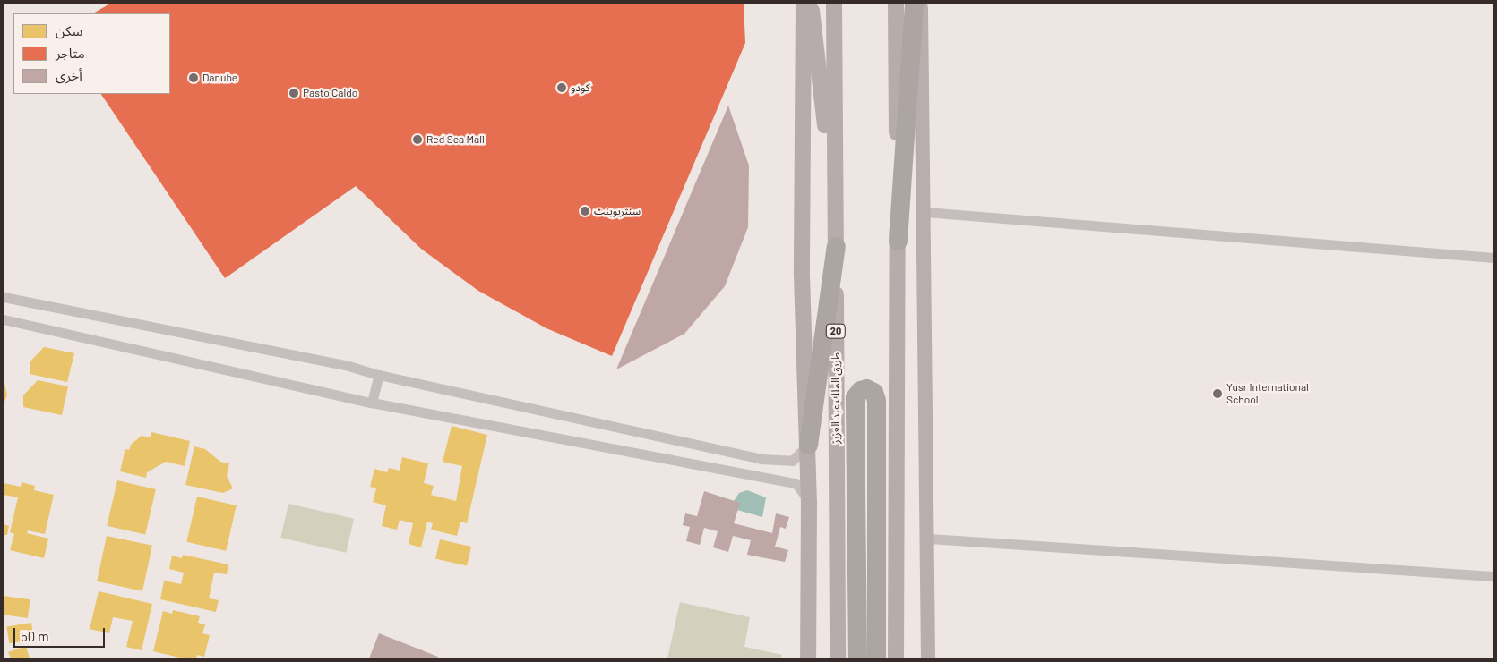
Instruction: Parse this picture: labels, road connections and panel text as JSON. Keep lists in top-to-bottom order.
{
  "streets": {
    "main road": ["20", "طريق الملك عبد العزيز"]
  },
  "places": [
    "Danube",
    "كودو",
    "Pasto Caldo",
    "Red Sea Mall",
    "سنتربوينت",
    "Yusr International School"
  ],
  "legend": ["سكن", "متاجر", "أخرى"],
  "scale_bar": "50 m"
}
